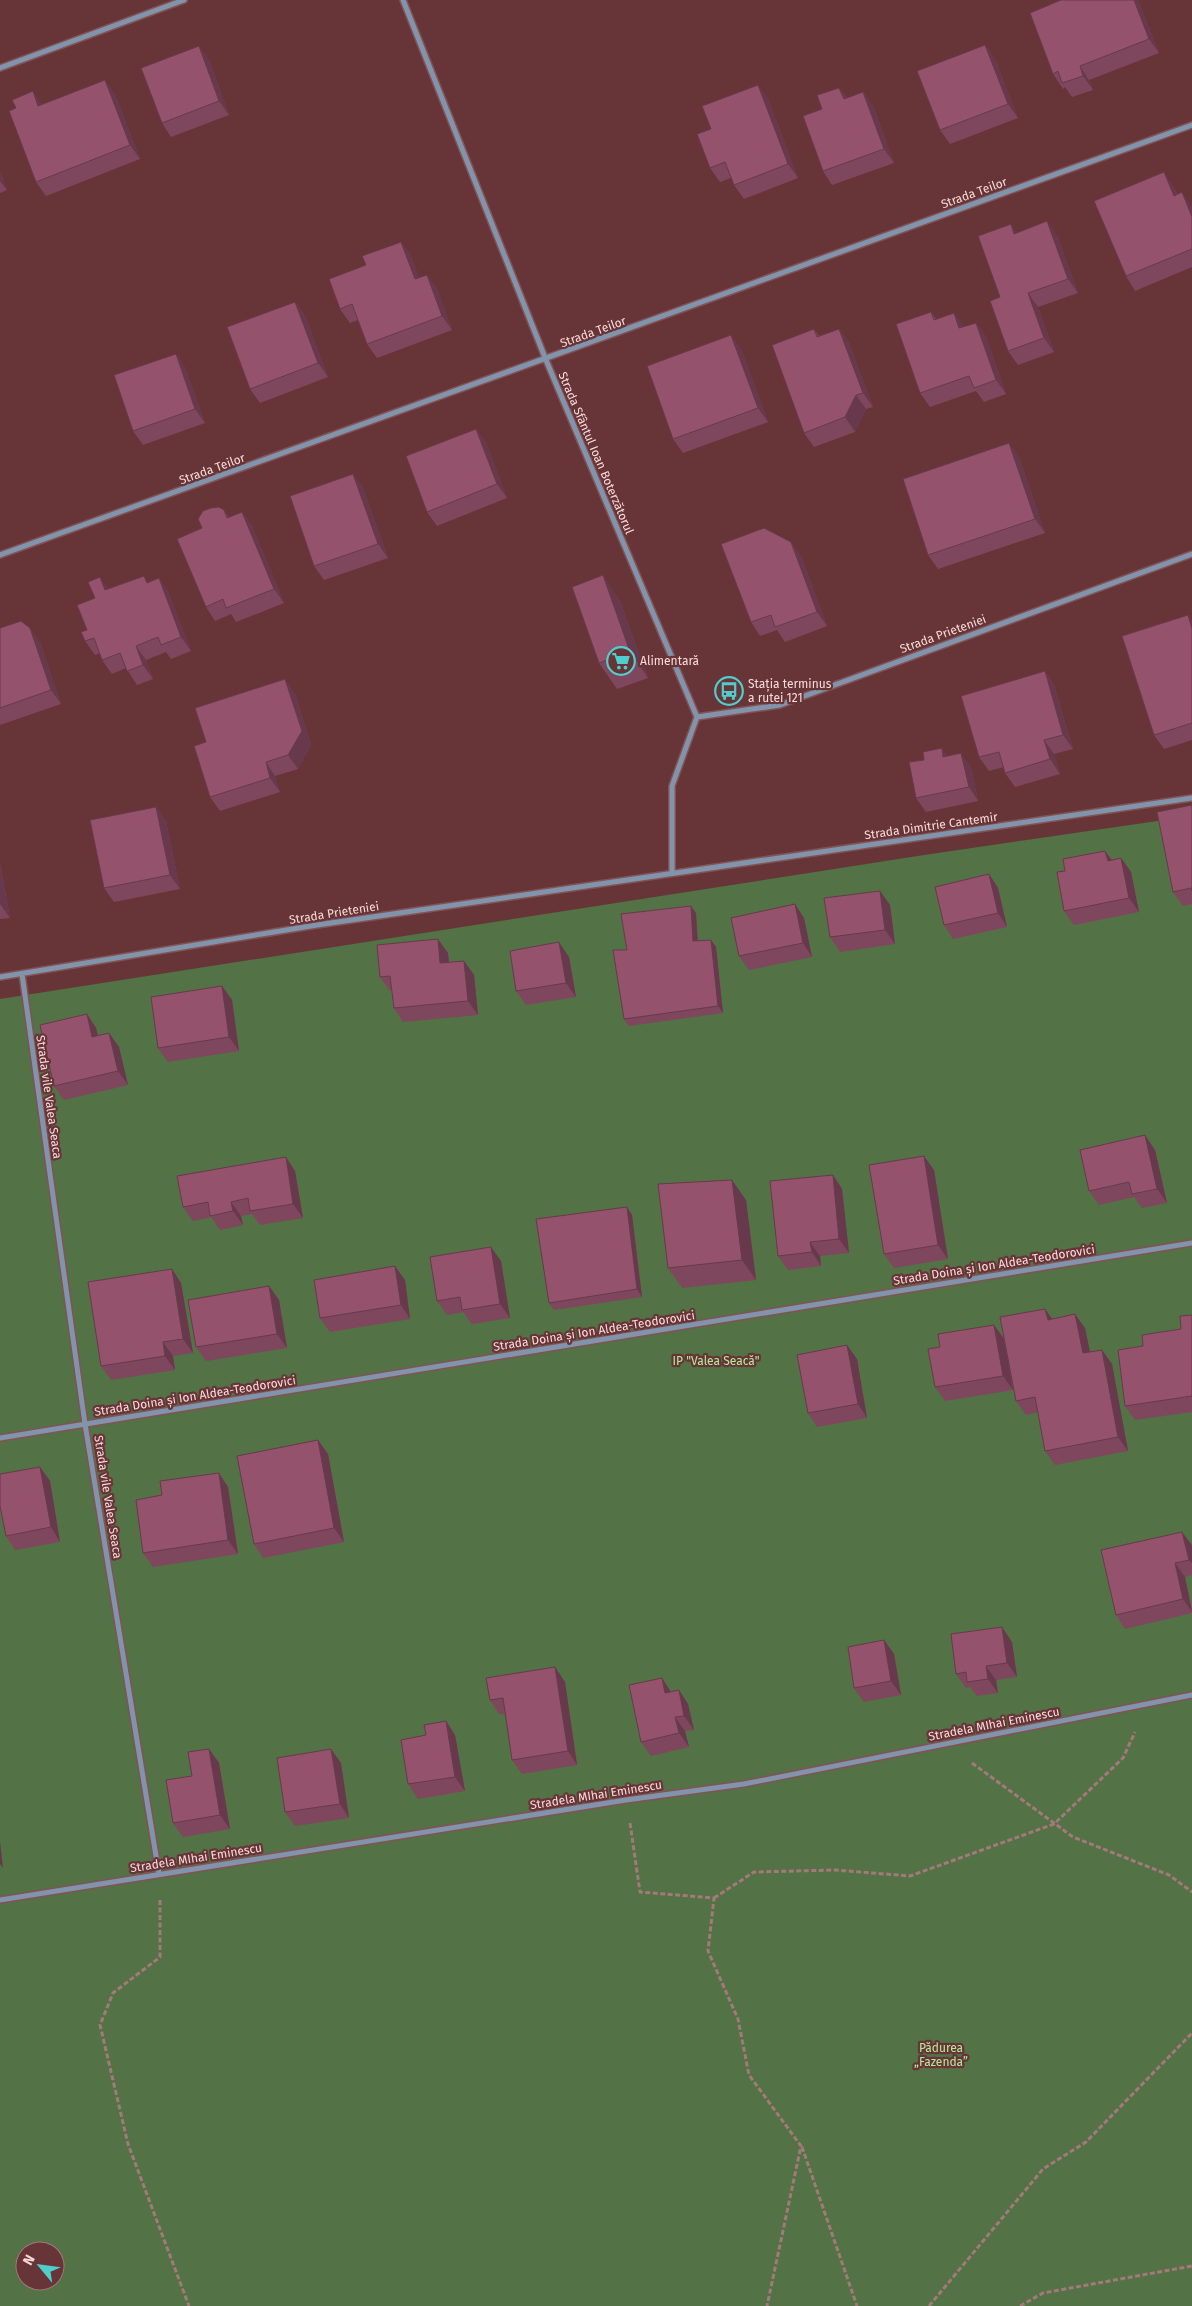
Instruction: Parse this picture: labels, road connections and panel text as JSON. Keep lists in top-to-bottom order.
{
  "streets": {
    "street": [
      "Strada Teilor",
      "Strada Sfântul Ioan Boterzătorul",
      "Strada Prieteniei",
      "Strada Dimitrie Cantemir",
      "Strada vile Valea Seaca",
      "Strada Doina și Ion Aldea-Teodorovici",
      "Stradela MIhai Eminescu"
    ]
  },
  "crossings": [
    ["Strada Teilor", "Strada Sfântul Ioan Boterzătorul"],
    ["Strada Sfântul Ioan Boterzătorul", "Strada Prieteniei"],
    ["Strada Prieteniei", "Strada Dimitrie Cantemir"],
    ["Strada Prieteniei", "Strada vile Valea Seaca"],
    ["Strada vile Valea Seaca", "Strada Doina și Ion Aldea-Teodorovici"],
    ["Strada vile Valea Seaca", "Stradela MIhai Eminescu"]
  ],
  "parks": ["IP \"Valea Seacă\"", "Pădurea „Fazenda”"],
  "places": {
    "supermarket": ["Alimentară"],
    "bus stop": ["Stația terminus a rutei 121"]
  },
  "north": "top left"
}
